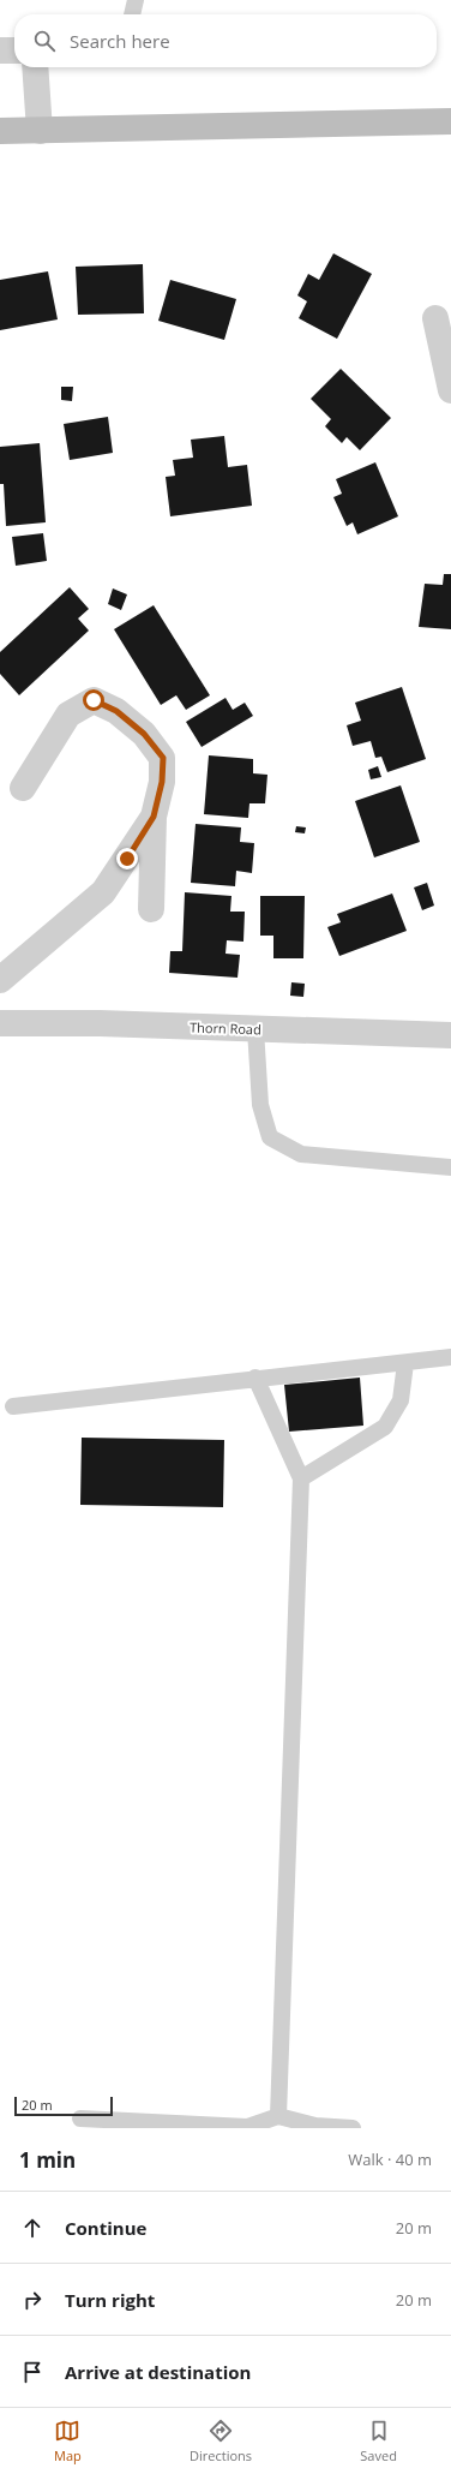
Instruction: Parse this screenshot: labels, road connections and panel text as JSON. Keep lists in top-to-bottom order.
{
  "streets": {
    "street": ["Thorn Road"]
  },
  "scale_bar": "20 m",
  "page": {
    "search": "Search here",
    "scale": "20 m",
    "heading": ["1 min", "Walk · 40 m"],
    "list": [
      ["Continue", "20 m"],
      ["Turn right", "20 m"],
      "Arrive at destination"
    ],
    "nav": ["Map", "Directions", "Saved"]
  }
}
